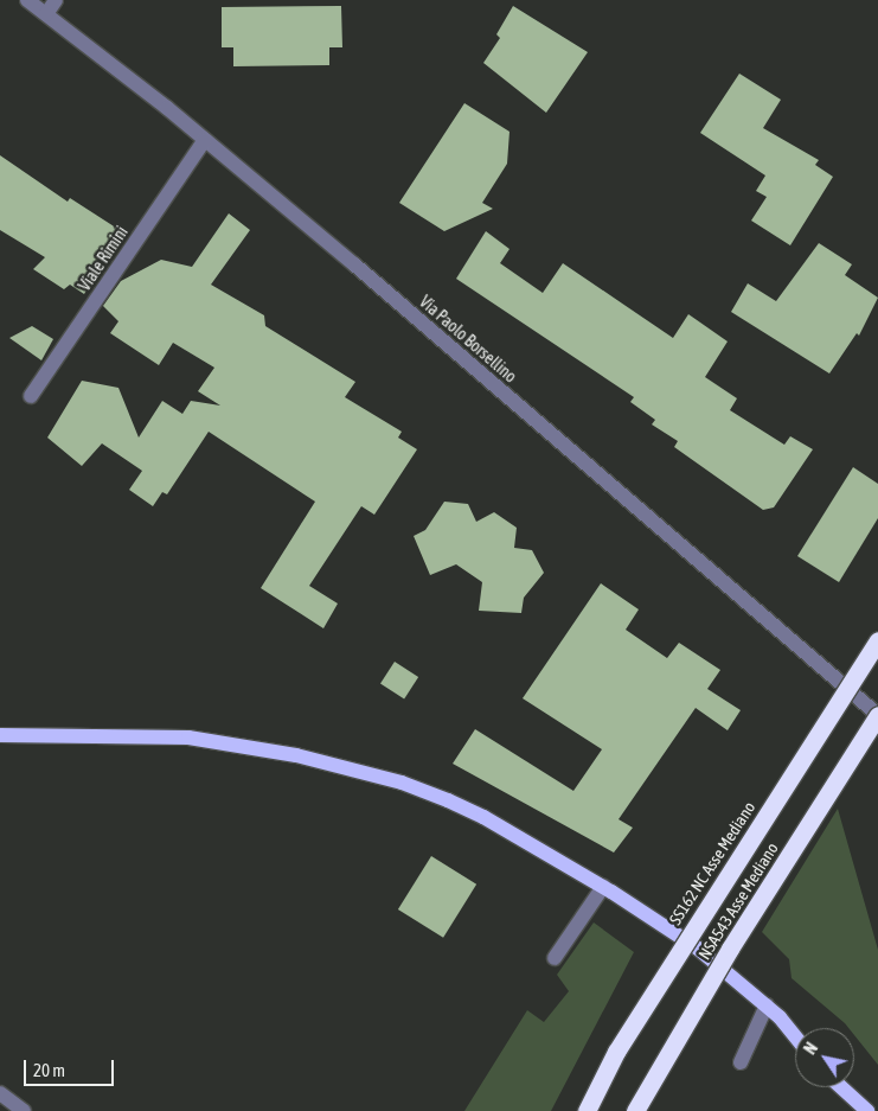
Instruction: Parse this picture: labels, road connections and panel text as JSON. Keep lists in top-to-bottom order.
{
  "streets": {
    "highway": ["SS162 NC Asse Mediano", "NSA543 Asse Mediano"],
    "street": ["Viale Rimini", "Via Paolo Borsellino"]
  },
  "crossings": [
    ["Viale Rimini", "Via Paolo Borsellino"],
    ["Via Paolo Borsellino", "NSA543 Asse Mediano"]
  ],
  "scale_bar": "20 m",
  "north": "top left"
}
